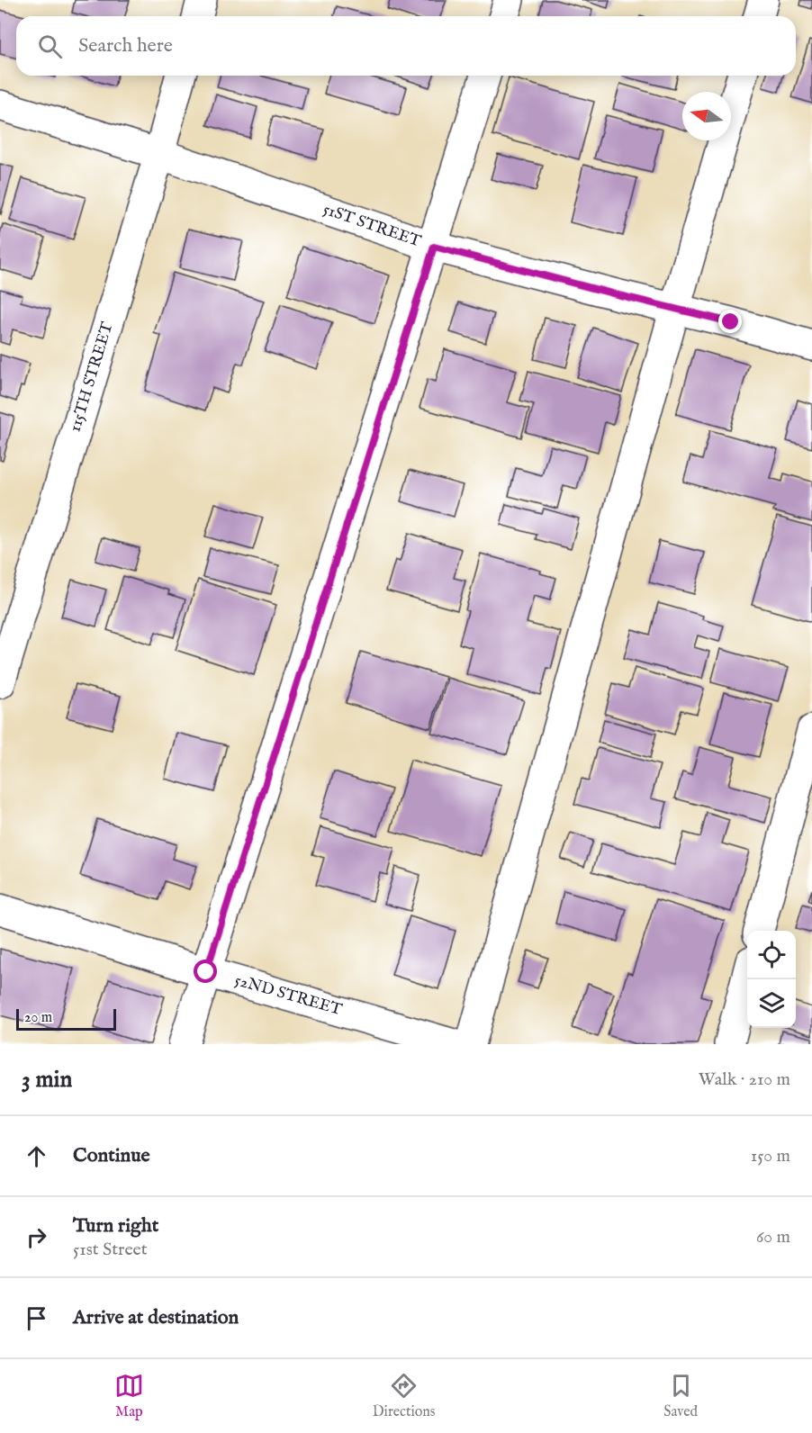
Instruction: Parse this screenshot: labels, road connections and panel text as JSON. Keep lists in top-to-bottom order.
{
  "streets": {
    "street": ["51ST STREET", "115TH STREET", "52ND STREET"]
  },
  "crossings": [
    ["51ST STREET", "115TH STREET"]
  ],
  "scale_bar": "20 m",
  "north": "left",
  "page": {
    "search": "Search here",
    "scale": "20 m",
    "heading": ["3 min", "Walk · 210 m"],
    "list": [
      ["Continue", "150 m"],
      ["Turn right", "51st Street", "60 m"],
      "Arrive at destination"
    ],
    "nav": ["Map", "Directions", "Saved"]
  }
}
